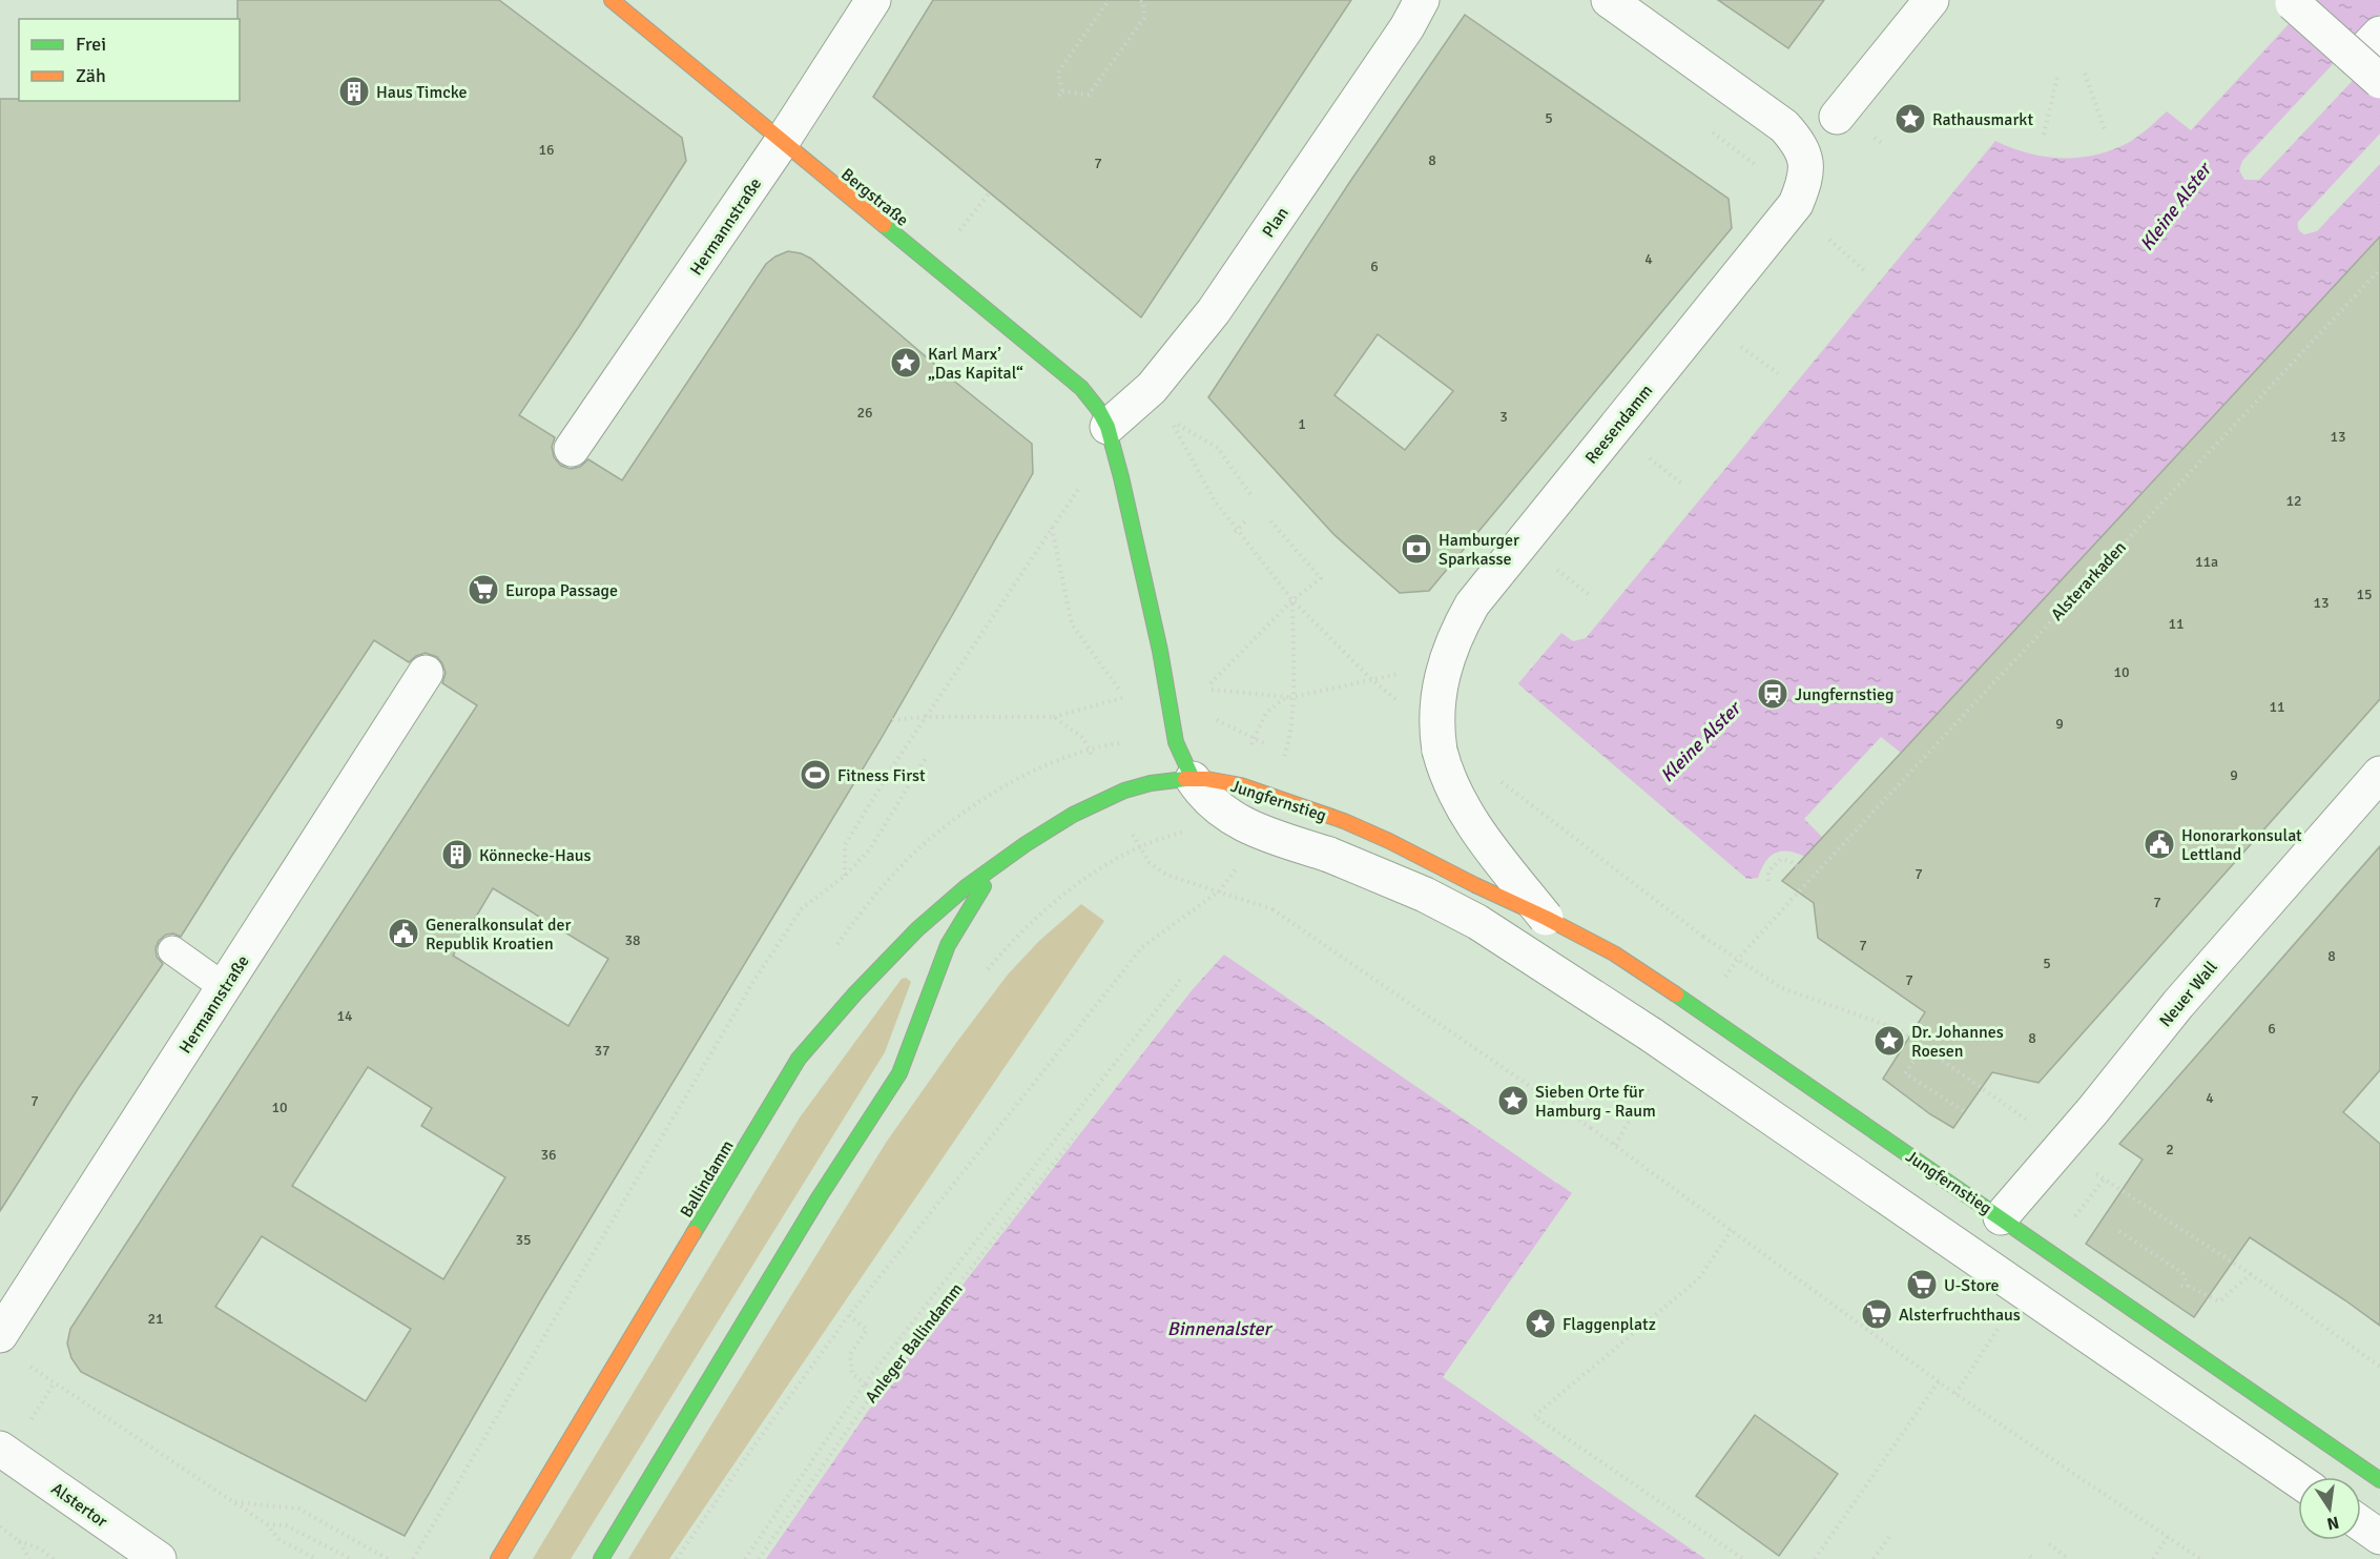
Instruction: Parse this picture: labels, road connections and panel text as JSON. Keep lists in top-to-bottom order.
{
  "streets": {
    "street": [
      "Bergstraße",
      "Plan",
      "Hermannstraße",
      "Reesendamm",
      "Jungfernstieg",
      "Neuer Wall",
      "Ballindamm",
      "Alstertor"
    ],
    "path": ["Alsterarkaden", "Anleger Ballindamm"]
  },
  "crossings": [
    ["Bergstraße", "Plan"],
    ["Bergstraße", "Hermannstraße"],
    ["Bergstraße", "Jungfernstieg"],
    ["Plan", "Jungfernstieg"],
    ["Reesendamm", "Jungfernstieg"],
    ["Jungfernstieg", "Neuer Wall"],
    ["Jungfernstieg", "Ballindamm"]
  ],
  "water": ["Kleine Alster", "Binnenalster"],
  "places": {
    "building": ["Haus Timcke", "Könnecke-Haus"],
    "place": [
      "Rathausmarkt",
      "Karl Marx’ „Das Kapital“",
      "Dr. Johannes Roesen",
      "Sieben Orte für Hamburg - Raum",
      "Flaggenplatz"
    ],
    "bank": ["Hamburger Sparkasse"],
    "supermarket": ["Europa Passage", "U-Store", "Alsterfruchthaus"],
    "station": ["Jungfernstieg"],
    "sports": ["Fitness First"],
    "public building": ["Honorarkonsulat Lettland", "Generalkonsulat der Republik Kroatien"]
  },
  "house_numbers": [
    "5",
    "16",
    "8",
    "7",
    "4",
    "6",
    "26",
    "3",
    "1",
    "13",
    "12",
    "11a",
    "15",
    "13",
    "11",
    "10",
    "11",
    "9",
    "9",
    "7",
    "7",
    "38",
    "7",
    "8",
    "5",
    "7",
    "14",
    "6",
    "8",
    "37",
    "4",
    "7",
    "10",
    "2",
    "36",
    "35",
    "21"
  ],
  "legend": ["Frei", "Zäh"],
  "north": "bottom"
}
